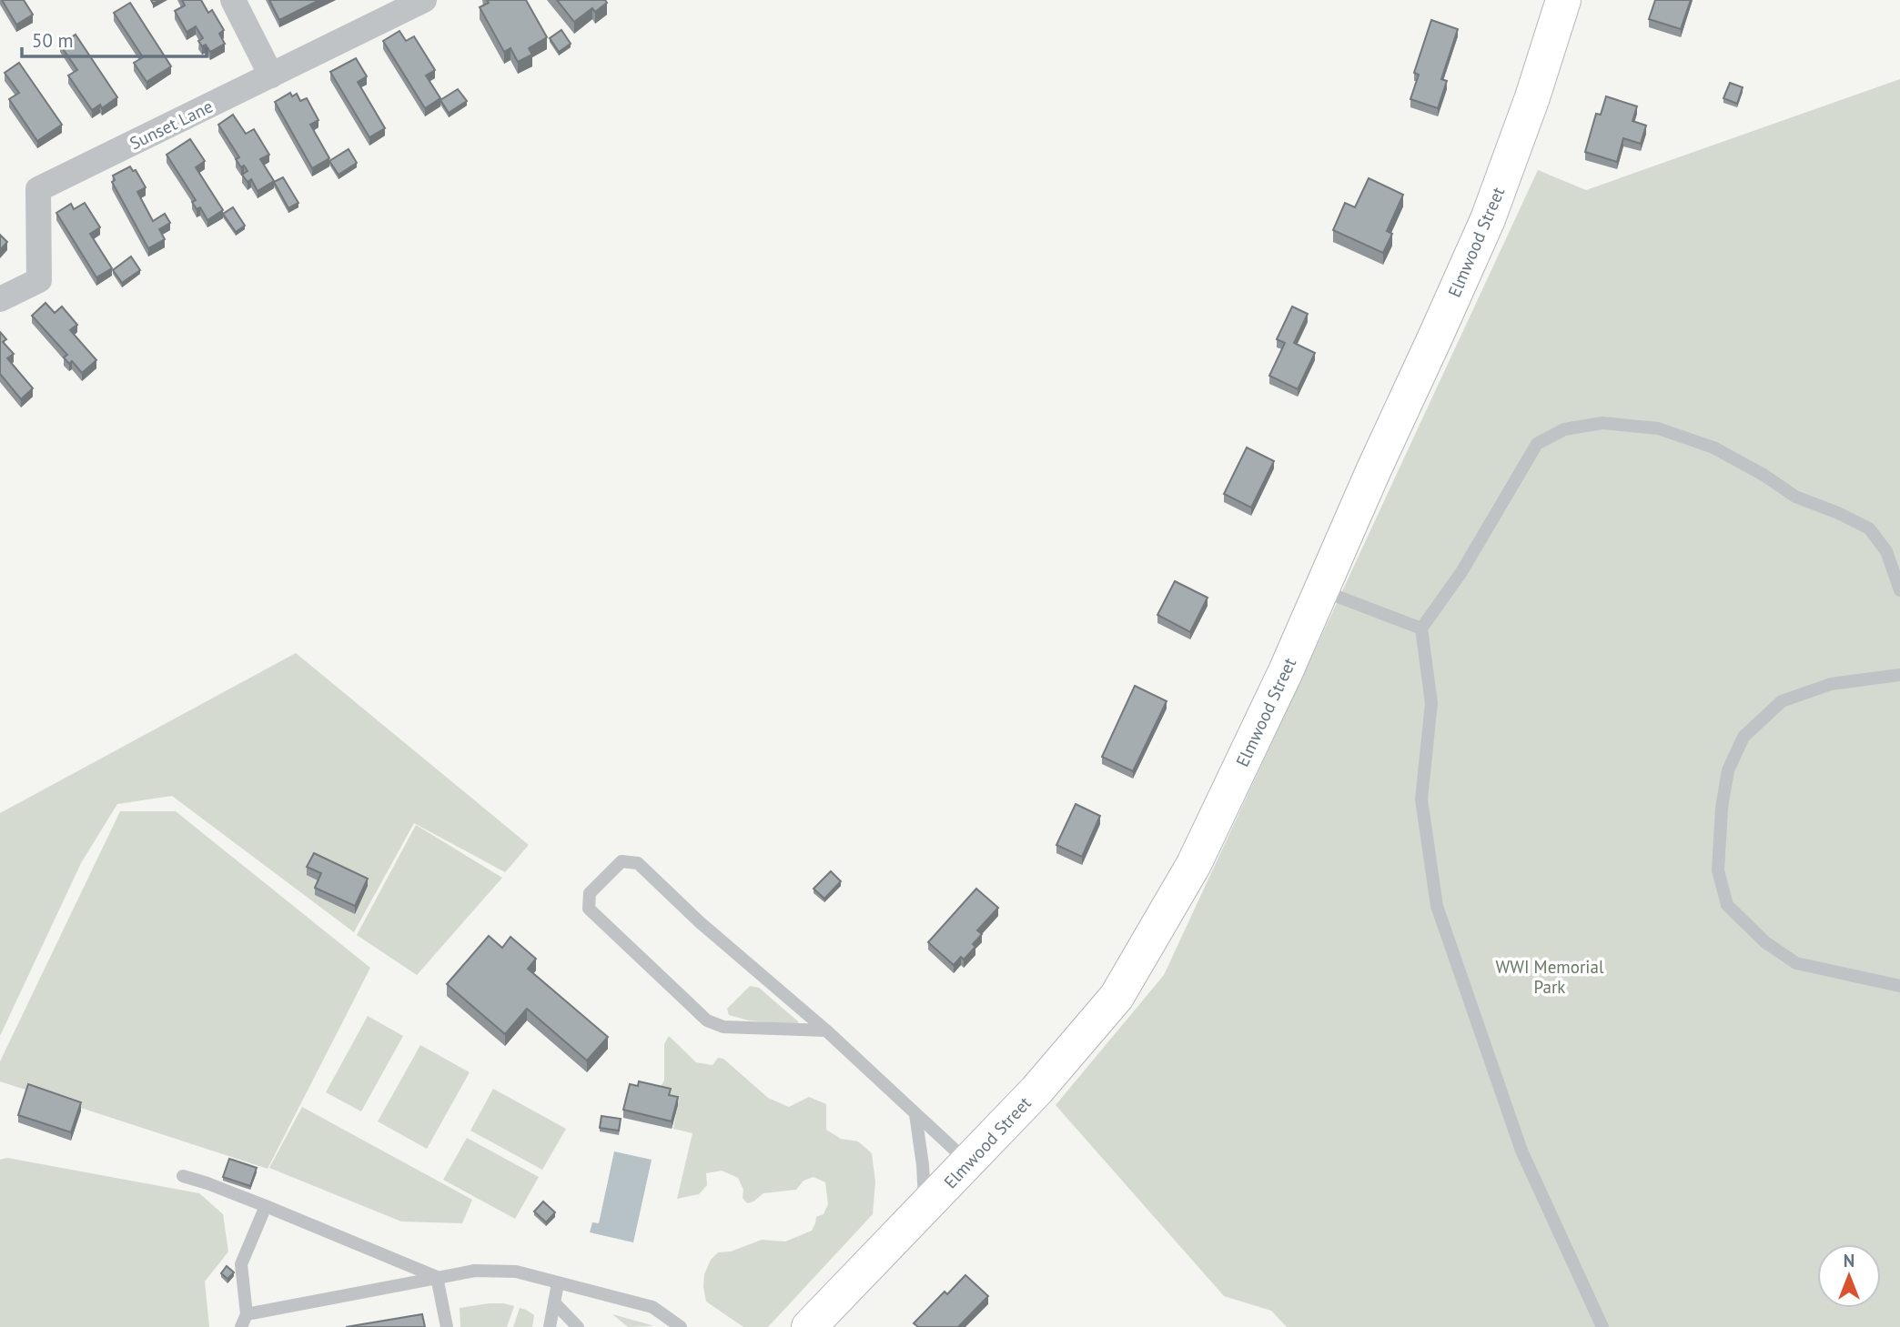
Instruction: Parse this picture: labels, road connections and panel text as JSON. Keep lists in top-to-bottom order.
{
  "streets": {
    "main road": ["Elmwood Street"],
    "street": ["Sunset Lane"]
  },
  "parks": ["WWI Memorial Park"],
  "scale_bar": "50 m",
  "north": "top"
}
